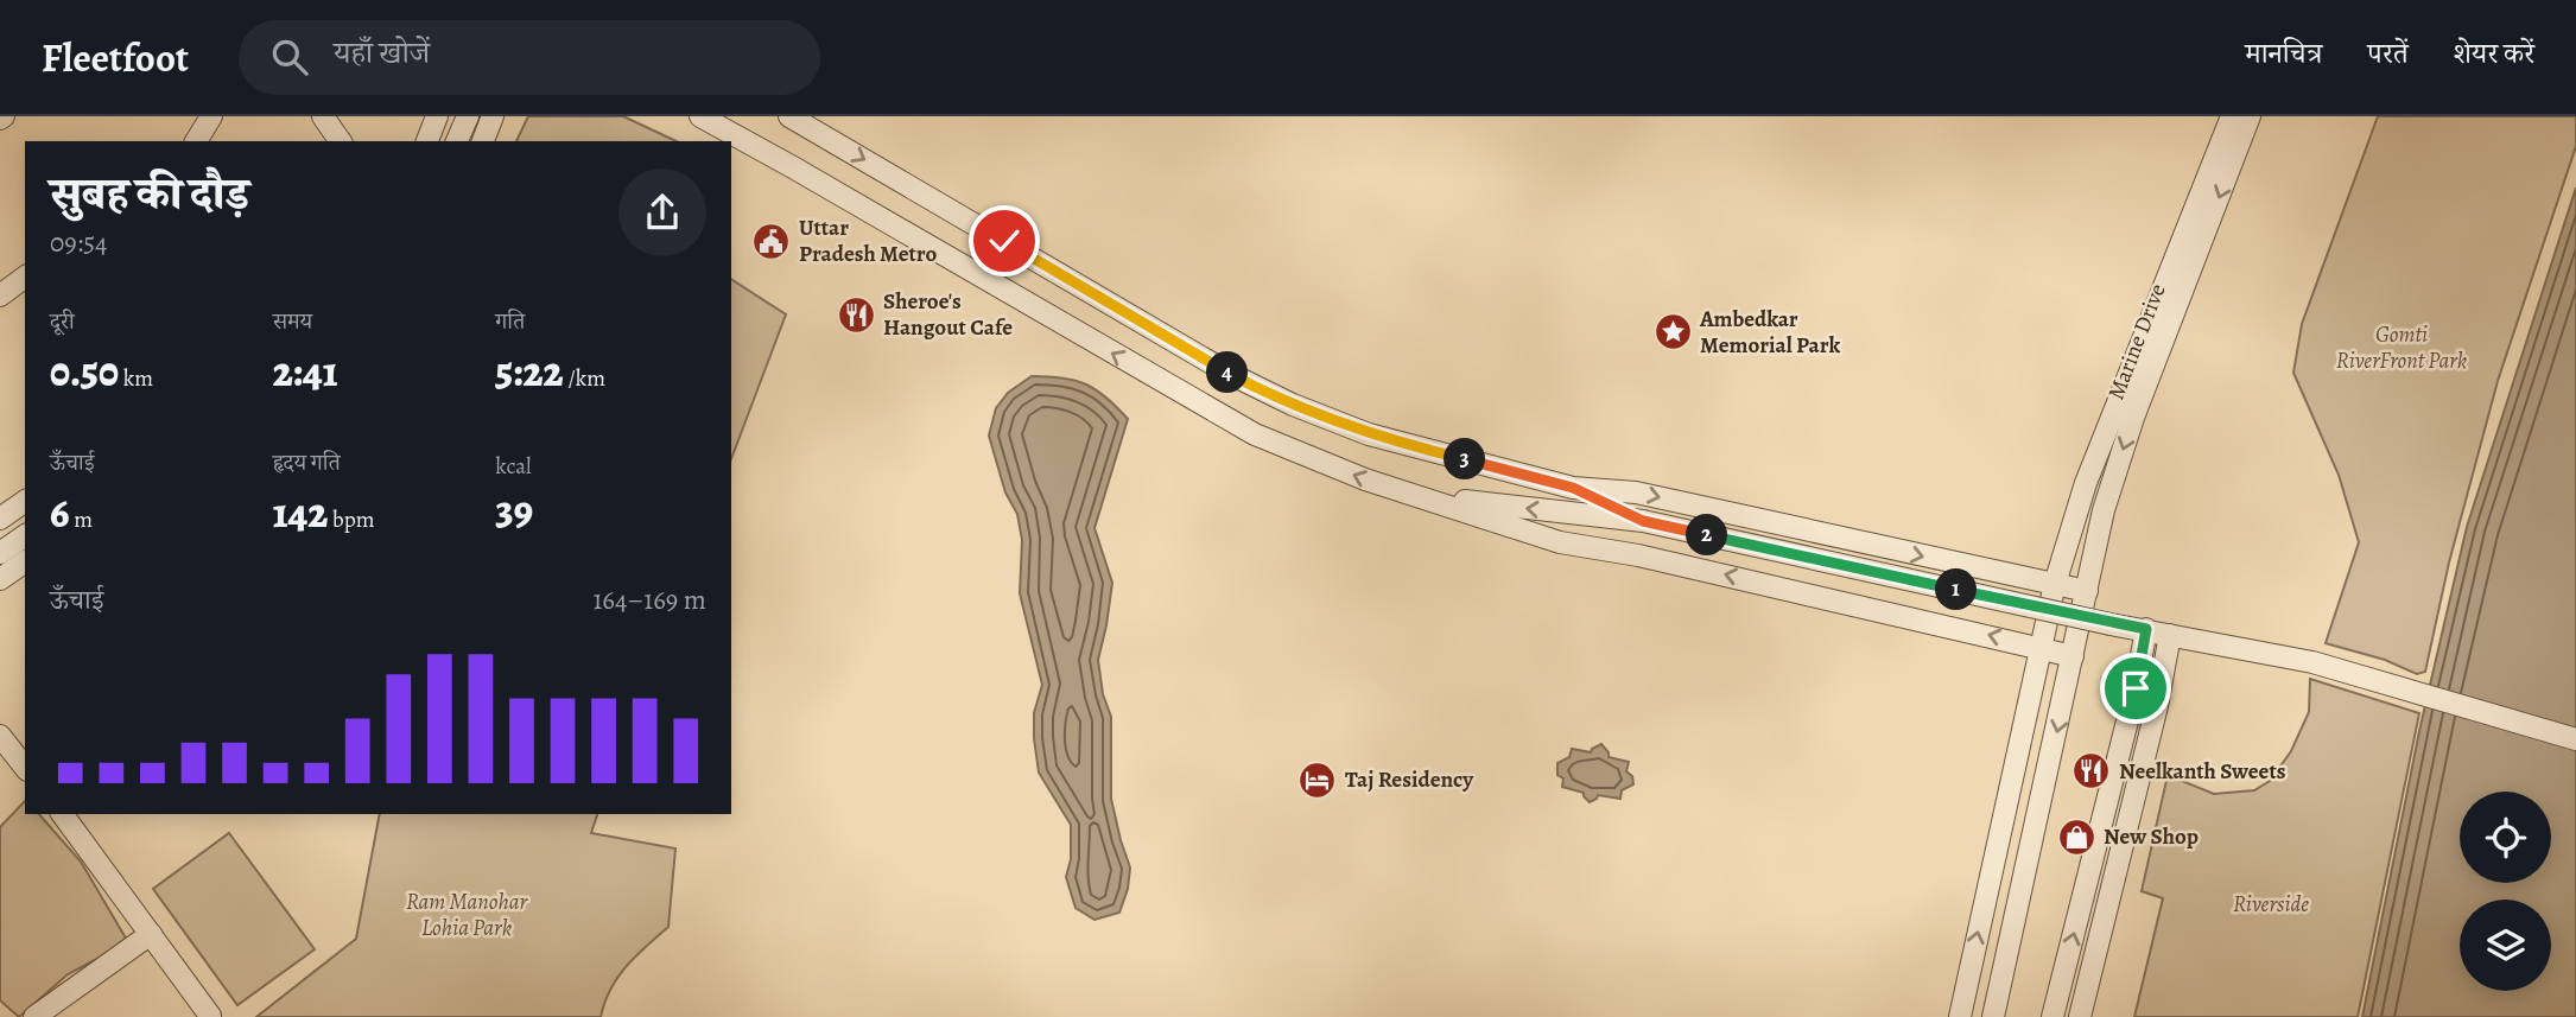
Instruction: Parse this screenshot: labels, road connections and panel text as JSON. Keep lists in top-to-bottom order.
{
  "streets": {
    "street": ["Marine Drive"]
  },
  "parks": ["Gomti RiverFront Park", "Ram Manohar Lohia Park", "Riverside"],
  "places": {
    "public building": ["Uttar Pradesh Metro"],
    "restaurant": ["Sheroe's Hangout Cafe", "Neelkanth Sweets"],
    "place": ["Ambedkar Memorial Park"],
    "hotel": ["Taj Residency"],
    "shop": ["New Shop"]
  },
  "page": {
    "header": "Fleetfoot",
    "search": "यहाँ खोजें",
    "nav": ["मानचित्र", "परतें", "शेयर करें"],
    "heading": ["सुबह की दौड़", "09:54"],
    "stats": [
      ["दूरी", "0.50 km"],
      ["समय", "2:41"],
      ["गति", "5:22 /km"],
      ["ऊँचाई", "6 m"],
      ["हृदय गति", "142 bpm"],
      ["kcal", "39"]
    ],
    "pins": [
      "4",
      "3",
      "2",
      "1"
    ],
    "chart": ["ऊँचाई", "164–169 m"]
  }
}
